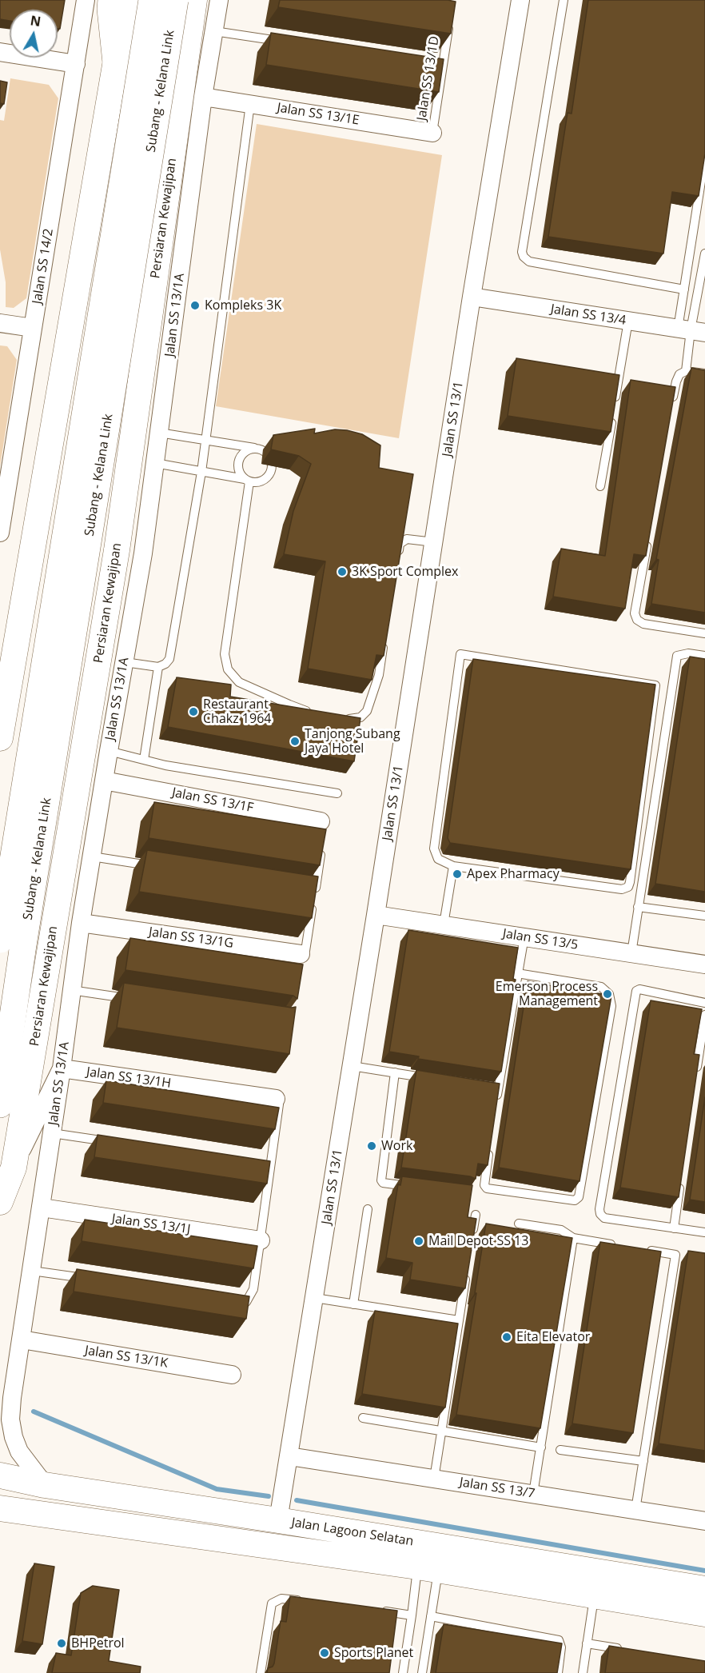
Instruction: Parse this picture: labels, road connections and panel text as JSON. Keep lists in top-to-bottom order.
{
  "streets": {
    "main road": ["Subang - Kelana Link", "Persiaran Kewajipan", "Jalan Lagoon Selatan"],
    "street": [
      "Jalan SS 13/1E",
      "Jalan SS 14/2",
      "Jalan SS 13/1A",
      "Jalan SS 13/4",
      "Jalan SS 13/1",
      "Jalan SS 13/1F",
      "Jalan SS 13/1G",
      "Jalan SS 13/5",
      "Jalan SS 13/1H",
      "Jalan SS 13/1J",
      "Jalan SS 13/1K",
      "Jalan SS 13/7"
    ],
    "lane": ["Jalan SS 13/1D"]
  },
  "crossings": [
    ["Jalan SS 13/1D", "Jalan SS 13/1E"],
    ["Jalan SS 13/1E", "Jalan SS 13/1A"],
    ["Jalan SS 13/1A", "Jalan SS 13/1F"],
    ["Jalan SS 13/1A", "Jalan SS 13/1G"],
    ["Jalan SS 13/1A", "Jalan SS 13/1H"],
    ["Jalan SS 13/1A", "Jalan SS 13/1J"],
    ["Jalan SS 13/1A", "Jalan SS 13/1K"],
    ["Jalan SS 13/1A", "Jalan Lagoon Selatan"],
    ["Jalan SS 13/4", "Jalan SS 13/1"],
    ["Jalan SS 13/1", "Jalan SS 13/5"],
    ["Jalan SS 13/1", "Jalan SS 13/7"],
    ["Jalan SS 13/1", "Jalan Lagoon Selatan"]
  ],
  "places": [
    "Kompleks 3K",
    "3K Sport Complex",
    "Restaurant Chakz 1964",
    "Tanjong Subang Jaya Hotel",
    "Apex Pharmacy",
    "Emerson Process Management",
    "Work",
    "Mail Depot SS 13",
    "Eita Elevator",
    "BHPetrol",
    "Sports Planet"
  ],
  "north": "top"
}
